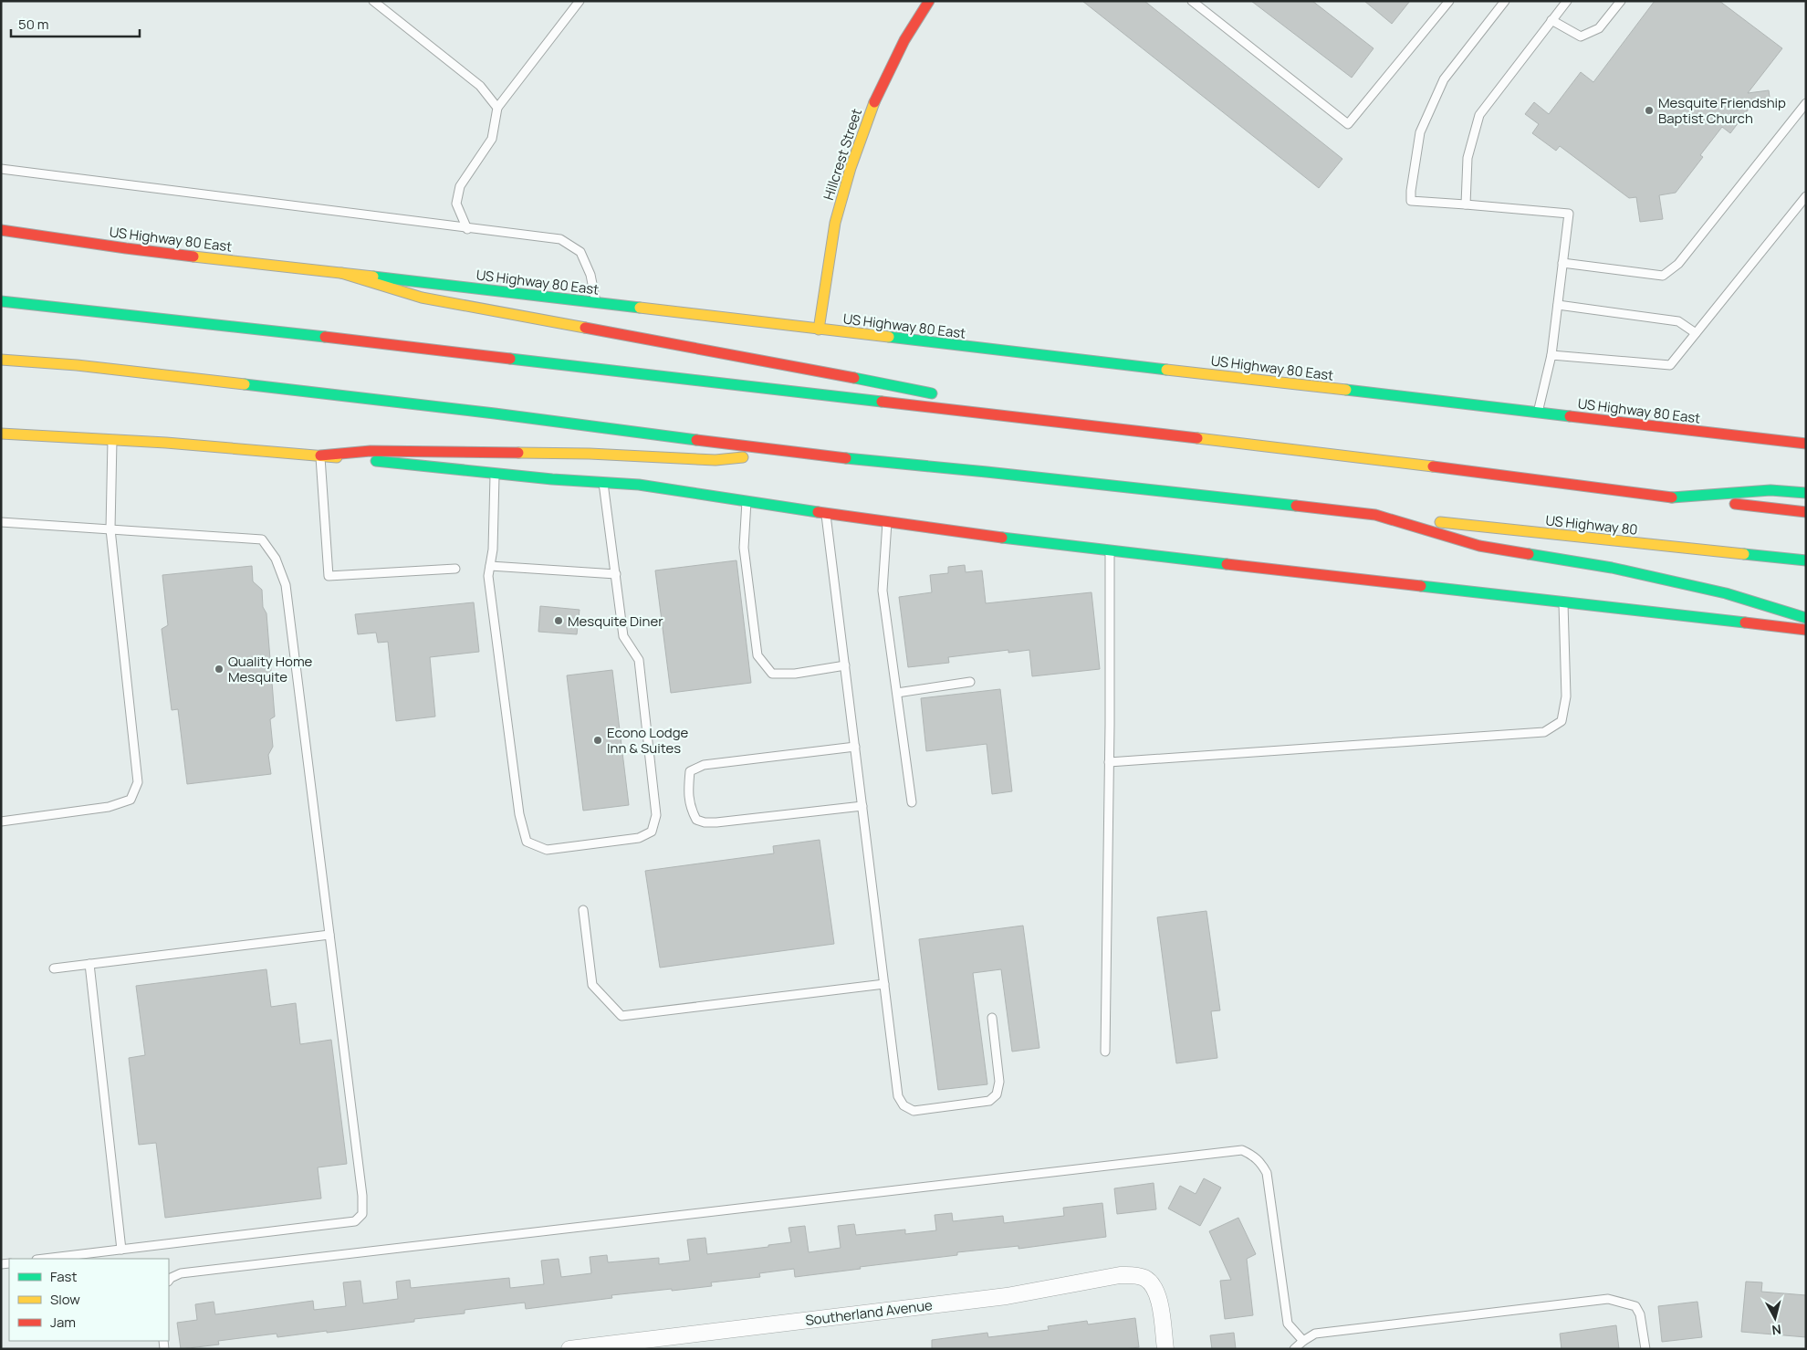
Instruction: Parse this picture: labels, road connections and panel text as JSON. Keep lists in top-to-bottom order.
{
  "streets": {
    "main road": ["Hillcrest Street", "US Highway 80 East", "US Highway 80"],
    "street": ["Southerland Avenue"]
  },
  "crossings": [
    ["Hillcrest Street", "US Highway 80 East"]
  ],
  "places": [
    "Mesquite Friendship Baptist Church",
    "Mesquite Diner",
    "Quality Home Mesquite",
    "Econo Lodge Inn & Suites"
  ],
  "legend": ["Fast", "Slow", "Jam"],
  "scale_bar": "50 m",
  "north": "bottom"
}
